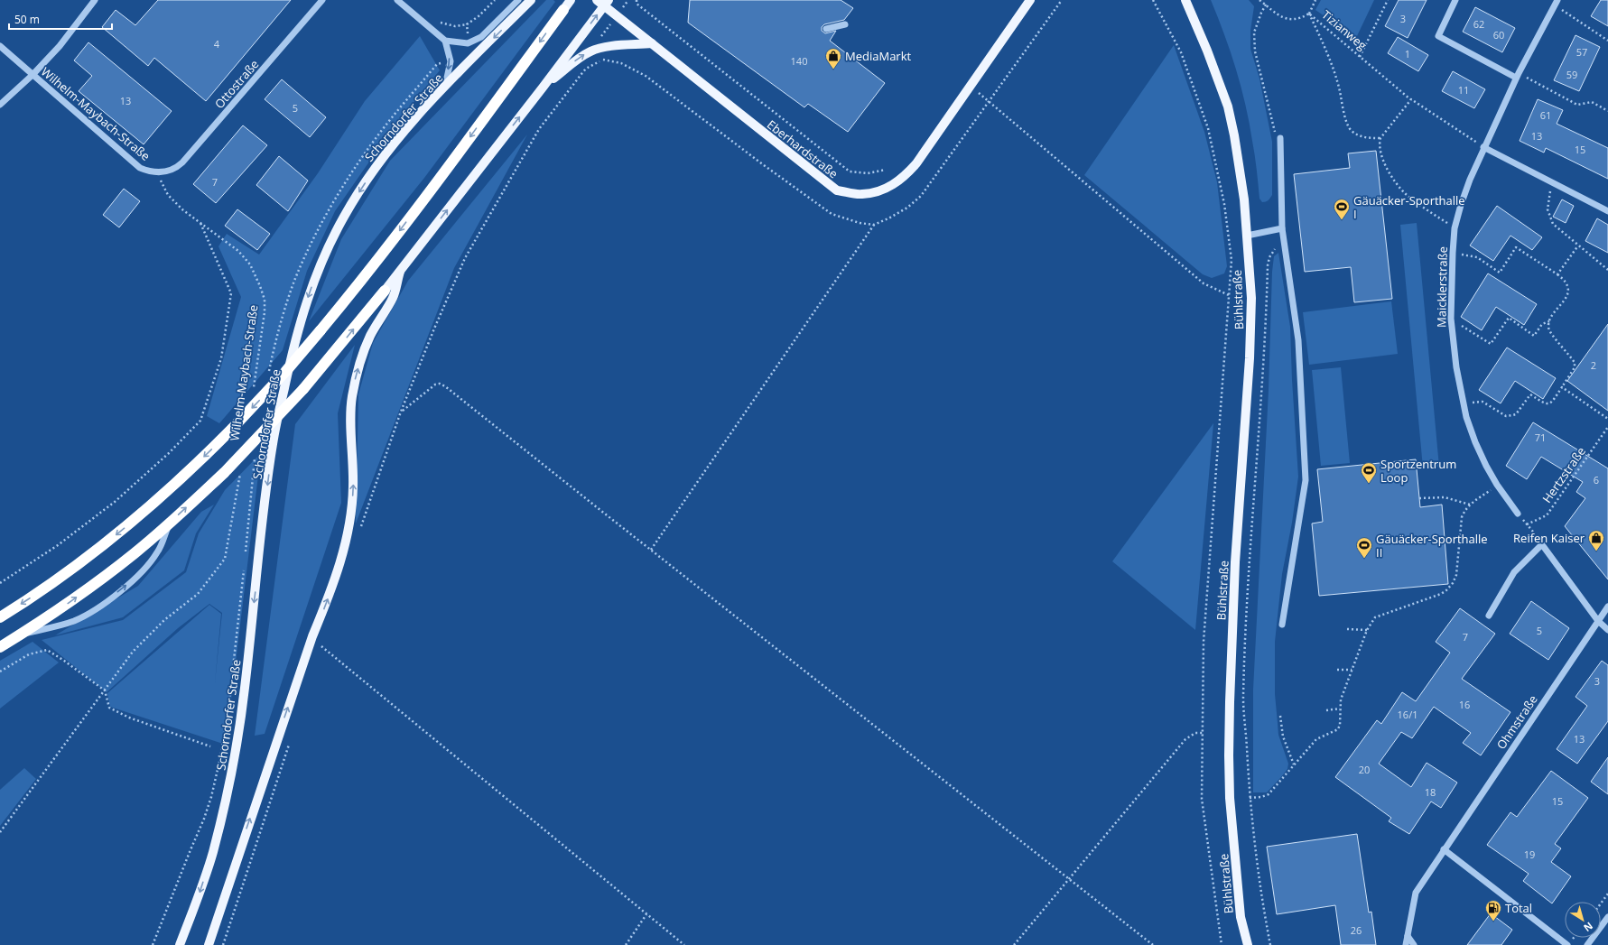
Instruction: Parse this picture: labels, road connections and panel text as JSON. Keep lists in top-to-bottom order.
{
  "streets": {
    "main road": ["Schorndorfer Straße", "Eberhardstraße", "Bühlstraße"],
    "street": [
      "Ottostraße",
      "Wilhelm-Maybach-Straße",
      "Maicklerstraße",
      "Ohmstraße"
    ],
    "path": ["Tizianweg", "Hertzstraße"]
  },
  "crossings": [
    ["Tizianweg", "Maicklerstraße"],
    ["Ottostraße", "Wilhelm-Maybach-Straße"]
  ],
  "places": {
    "shop": ["MediaMarkt", "Reifen Kaiser"],
    "sports": ["Gäuäcker-Sporthalle I", "Sportzentrum Loop", "Gäuäcker-Sporthalle II"],
    "fuel station": ["Total"]
  },
  "house_numbers": [
    "3",
    "62",
    "60",
    "4",
    "57",
    "1",
    "140",
    "59",
    "11",
    "13",
    "5",
    "61",
    "13",
    "15",
    "7",
    "2",
    "71",
    "6",
    "5",
    "7",
    "3",
    "16",
    "16/1",
    "13",
    "20",
    "18",
    "15",
    "19",
    "26"
  ],
  "scale_bar": "50 m",
  "north": "bottom right"
}
